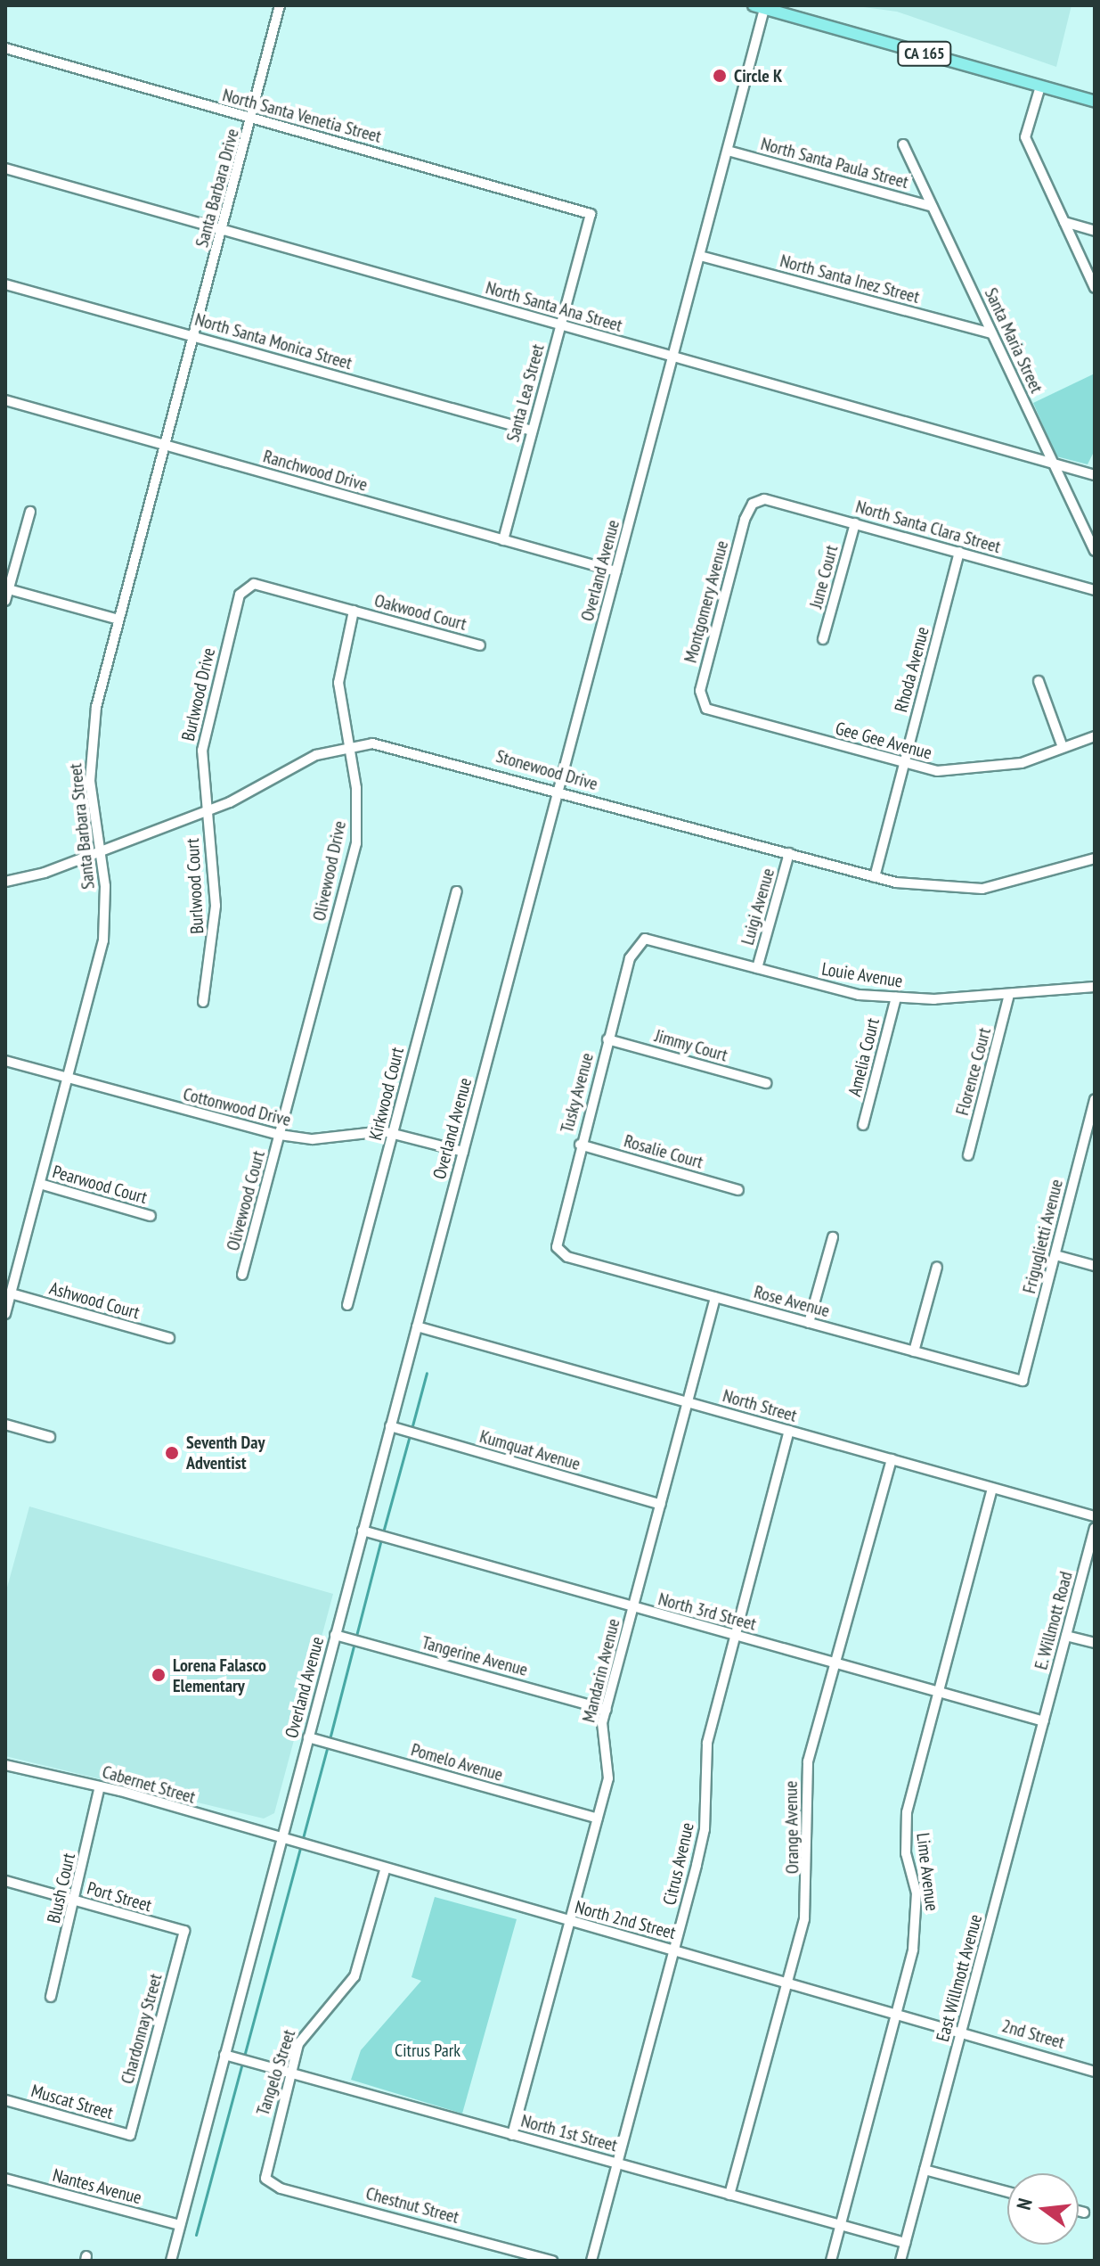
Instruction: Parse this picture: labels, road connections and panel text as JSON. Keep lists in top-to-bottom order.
{
  "streets": {
    "main road": ["CA 165"],
    "street": [
      "North Santa Venetia Street",
      "North Santa Paula Street",
      "Santa Barbara Drive",
      "North Santa Inez Street",
      "North Santa Ana Street",
      "Santa Maria Street",
      "North Santa Monica Street",
      "Santa Lea Street",
      "Ranchwood Drive",
      "North Santa Clara Street",
      "Overland Avenue",
      "June Court",
      "Montgomery Avenue",
      "Oakwood Court",
      "Rhoda Avenue",
      "Burlwood Drive",
      "Gee Gee Avenue",
      "Stonewood Drive",
      "Santa Barbara Street",
      "Olivewood Drive",
      "Burlwood Court",
      "Luigi Avenue",
      "Louie Avenue",
      "Jimmy Court",
      "Amelia Court",
      "Florence Court",
      "Tusky Avenue",
      "Kirkwood Court",
      "Cottonwood Drive",
      "Rosalie Court",
      "Pearwood Court",
      "Olivewood Court",
      "Friguglietti Avenue",
      "Ashwood Court",
      "Rose Avenue",
      "North Street",
      "Kumquat Avenue",
      "North 3rd Street",
      "E. Willmott Road",
      "Tangerine Avenue",
      "Mandarin Avenue",
      "Pomelo Avenue",
      "Cabernet Street",
      "Orange Avenue",
      "Citrus Avenue",
      "Lime Avenue",
      "Blush Court",
      "Port Street",
      "North 2nd Street",
      "East Willmott Avenue",
      "Chardonnay Street",
      "2nd Street",
      "Tangelo Street",
      "Muscat Street",
      "North 1st Street",
      "Nantes Avenue",
      "Chestnut Street"
    ]
  },
  "crossings": [
    ["CA 165", "Overland Avenue"],
    ["North Santa Venetia Street", "Santa Barbara Drive"],
    ["North Santa Venetia Street", "Santa Lea Street"],
    ["North Santa Paula Street", "Santa Maria Street"],
    ["North Santa Paula Street", "Overland Avenue"],
    ["Santa Barbara Drive", "North Santa Ana Street"],
    ["Santa Barbara Drive", "North Santa Monica Street"],
    ["Santa Barbara Drive", "Santa Barbara Street"],
    ["North Santa Inez Street", "Santa Maria Street"],
    ["North Santa Inez Street", "Overland Avenue"],
    ["North Santa Ana Street", "Santa Maria Street"],
    ["North Santa Ana Street", "Santa Lea Street"],
    ["North Santa Ana Street", "Overland Avenue"],
    ["North Santa Monica Street", "Santa Lea Street"],
    ["North Santa Monica Street", "Santa Barbara Street"],
    ["Santa Lea Street", "Ranchwood Drive"],
    ["Ranchwood Drive", "Overland Avenue"],
    ["Ranchwood Drive", "Santa Barbara Street"],
    ["North Santa Clara Street", "June Court"],
    ["North Santa Clara Street", "Montgomery Avenue"],
    ["North Santa Clara Street", "Rhoda Avenue"],
    ["Overland Avenue", "Stonewood Drive"],
    ["Overland Avenue", "Cottonwood Drive"],
    ["Overland Avenue", "North Street"],
    ["Overland Avenue", "Kumquat Avenue"],
    ["Overland Avenue", "North 3rd Street"],
    ["Overland Avenue", "Tangerine Avenue"],
    ["Overland Avenue", "Pomelo Avenue"],
    ["Overland Avenue", "Cabernet Street"],
    ["Overland Avenue", "North 2nd Street"],
    ["Overland Avenue", "North 1st Street"],
    ["Overland Avenue", "Nantes Avenue"],
    ["Montgomery Avenue", "Gee Gee Avenue"],
    ["Oakwood Court", "Burlwood Drive"],
    ["Oakwood Court", "Olivewood Drive"],
    ["Rhoda Avenue", "Gee Gee Avenue"],
    ["Rhoda Avenue", "Stonewood Drive"],
    ["Burlwood Drive", "Stonewood Drive"],
    ["Burlwood Drive", "Burlwood Court"],
    ["Stonewood Drive", "Santa Barbara Street"],
    ["Stonewood Drive", "Olivewood Drive"],
    ["Stonewood Drive", "Burlwood Court"],
    ["Stonewood Drive", "Luigi Avenue"],
    ["Santa Barbara Street", "Cottonwood Drive"],
    ["Santa Barbara Street", "Pearwood Court"],
    ["Santa Barbara Street", "Ashwood Court"],
    ["Olivewood Drive", "Cottonwood Drive"],
    ["Olivewood Drive", "Olivewood Court"],
    ["Luigi Avenue", "Louie Avenue"],
    ["Louie Avenue", "Amelia Court"],
    ["Louie Avenue", "Florence Court"],
    ["Louie Avenue", "Tusky Avenue"],
    ["Jimmy Court", "Tusky Avenue"],
    ["Tusky Avenue", "Rosalie Court"],
    ["Tusky Avenue", "Rose Avenue"],
    ["Kirkwood Court", "Cottonwood Drive"],
    ["Cottonwood Drive", "Olivewood Court"],
    ["Friguglietti Avenue", "Rose Avenue"],
    ["Rose Avenue", "Mandarin Avenue"],
    ["North Street", "Mandarin Avenue"],
    ["North Street", "Orange Avenue"],
    ["North Street", "Citrus Avenue"],
    ["North Street", "Lime Avenue"],
    ["Kumquat Avenue", "Mandarin Avenue"],
    ["North 3rd Street", "E. Willmott Road"],
    ["North 3rd Street", "Mandarin Avenue"],
    ["North 3rd Street", "Orange Avenue"],
    ["North 3rd Street", "Citrus Avenue"],
    ["North 3rd Street", "Lime Avenue"],
    ["North 3rd Street", "East Willmott Avenue"],
    ["E. Willmott Road", "East Willmott Avenue"],
    ["Tangerine Avenue", "Mandarin Avenue"],
    ["Mandarin Avenue", "Pomelo Avenue"],
    ["Mandarin Avenue", "North 2nd Street"],
    ["Mandarin Avenue", "North 1st Street"],
    ["Cabernet Street", "Blush Court"],
    ["Cabernet Street", "North 2nd Street"],
    ["Orange Avenue", "North 2nd Street"],
    ["Orange Avenue", "North 1st Street"],
    ["Citrus Avenue", "North 2nd Street"],
    ["Citrus Avenue", "North 1st Street"],
    ["Lime Avenue", "North 2nd Street"],
    ["Lime Avenue", "North 1st Street"],
    ["Blush Court", "Port Street"],
    ["Port Street", "Chardonnay Street"],
    ["North 2nd Street", "East Willmott Avenue"],
    ["North 2nd Street", "2nd Street"],
    ["North 2nd Street", "Tangelo Street"],
    ["East Willmott Avenue", "2nd Street"],
    ["East Willmott Avenue", "North 1st Street"],
    ["Chardonnay Street", "Muscat Street"],
    ["Tangelo Street", "North 1st Street"],
    ["Tangelo Street", "Chestnut Street"]
  ],
  "parks": ["Citrus Park"],
  "places": ["Circle K", "Seventh Day Adventist", "Lorena Falasco Elementary"],
  "north": "left"
}
